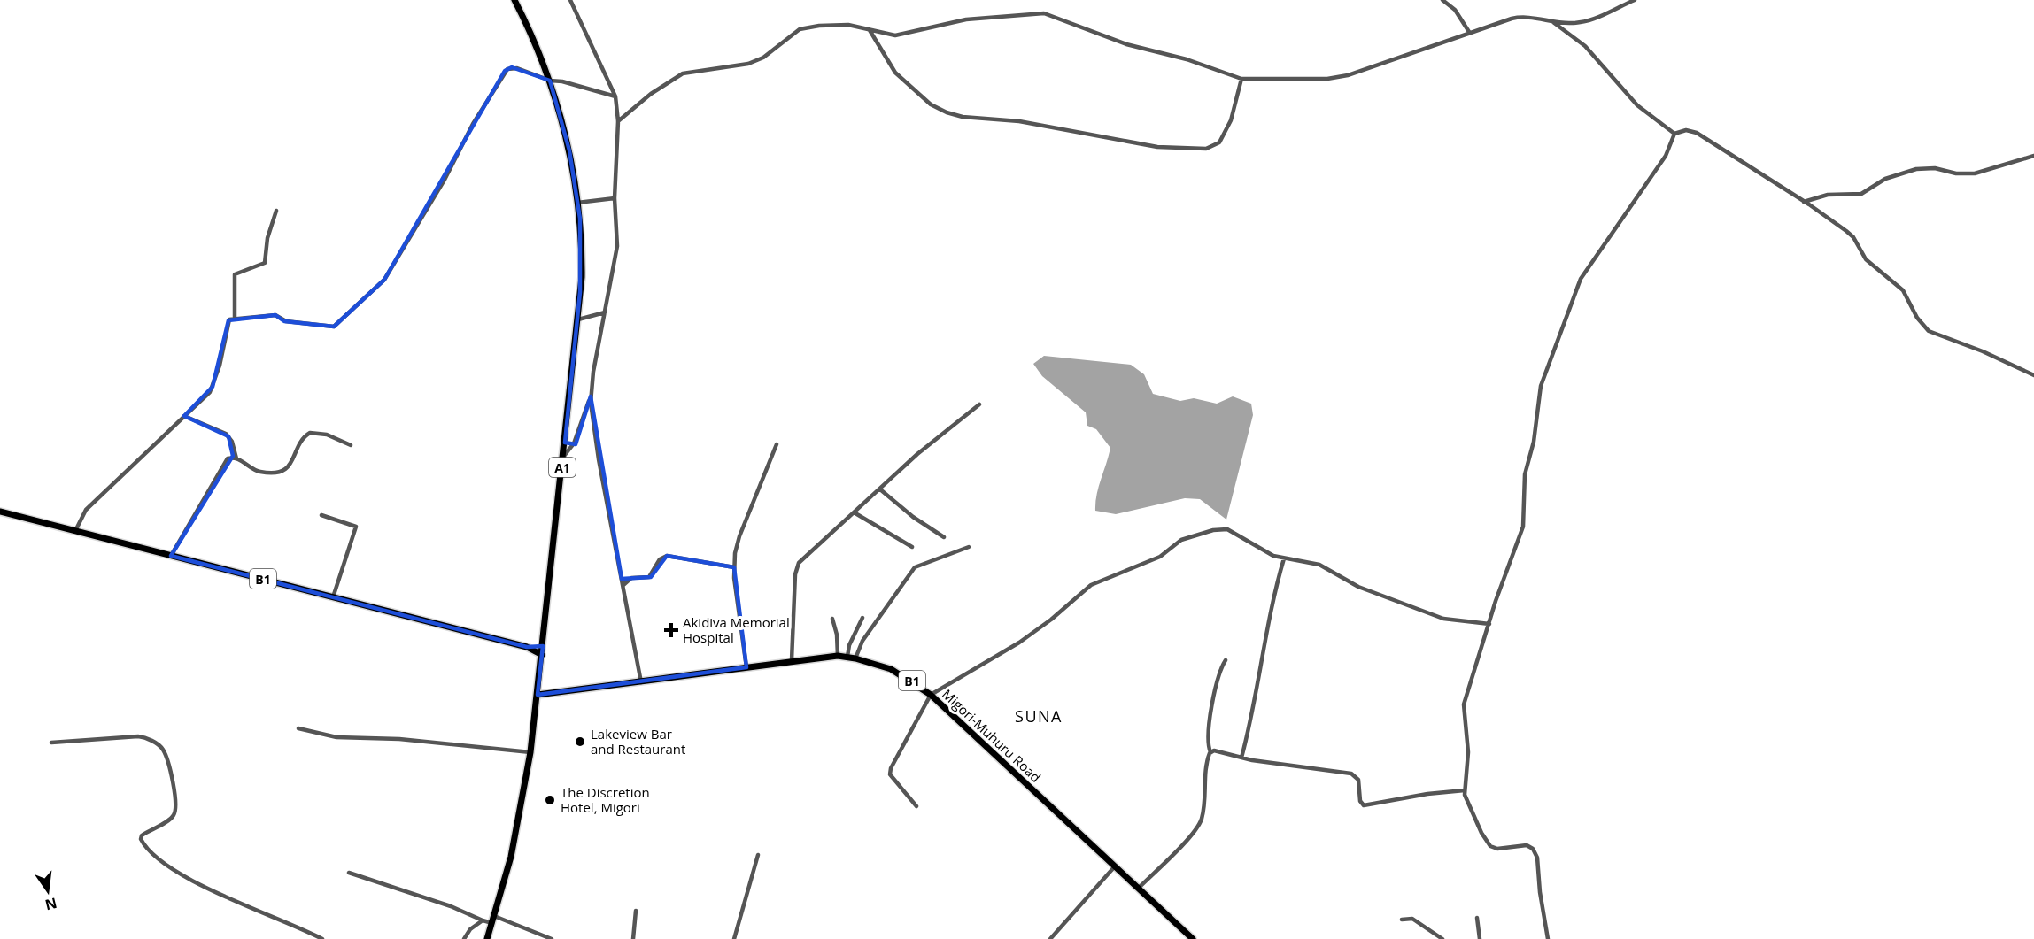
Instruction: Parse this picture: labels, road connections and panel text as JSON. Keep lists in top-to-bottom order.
{
  "streets": {
    "highway": ["A1", "B1", "Migori-Muhuru Road"]
  },
  "crossings": [
    ["A1", "B1"],
    ["A1", "Migori-Muhuru Road"]
  ],
  "districts": ["SUNA"],
  "places": {
    "health": ["Akidiva Memorial Hospital"],
    "other": ["Lakeview Bar and Restaurant", "The Discretion Hotel, Migori"]
  },
  "north": "bottom"
}
